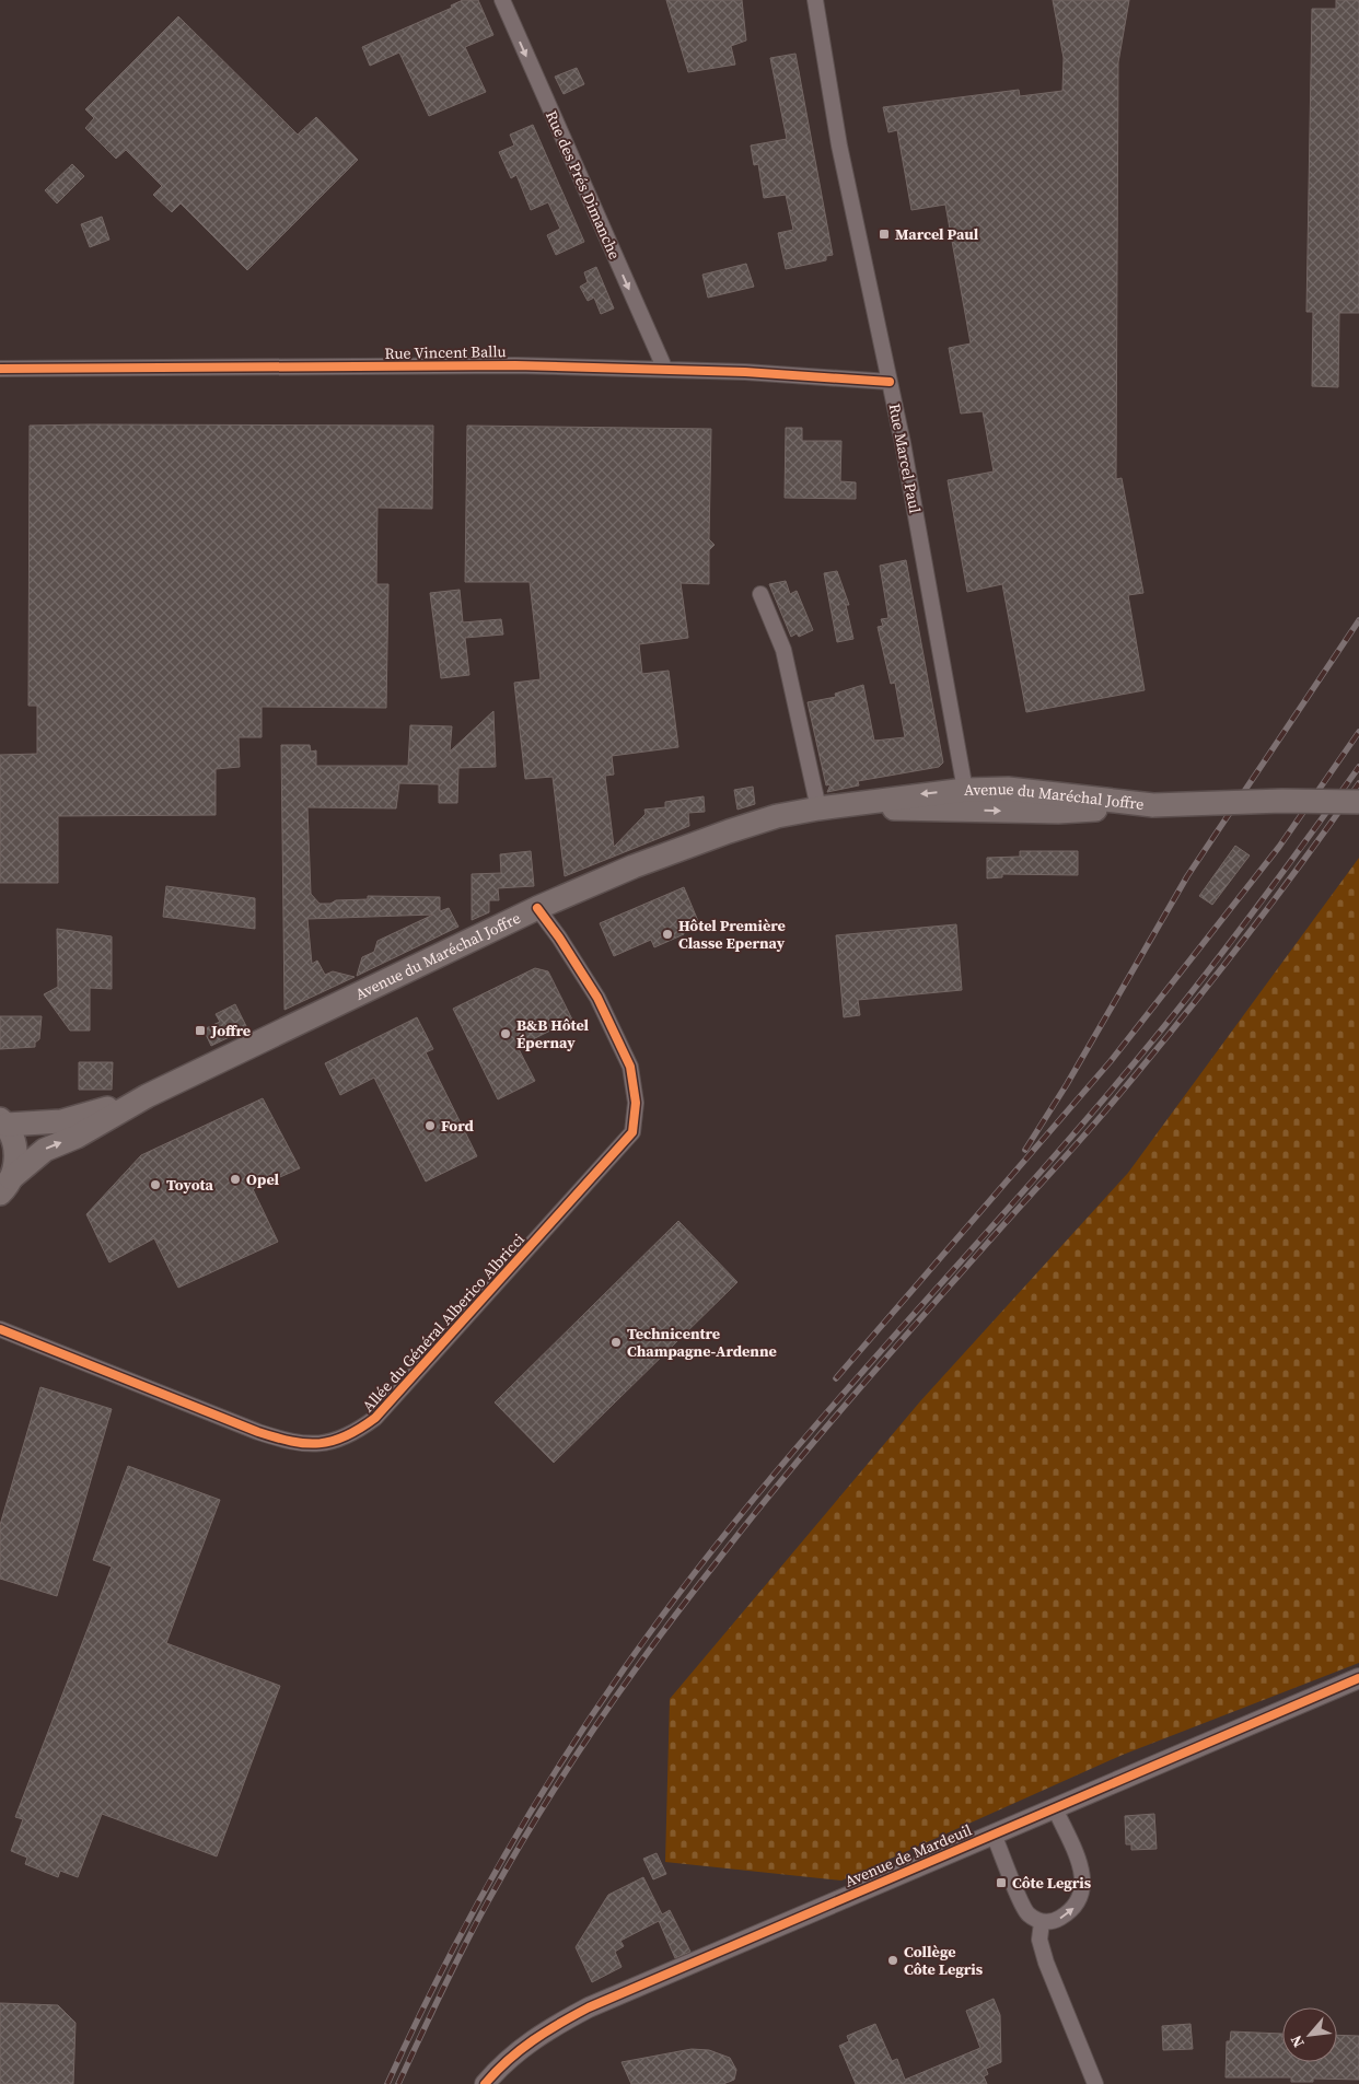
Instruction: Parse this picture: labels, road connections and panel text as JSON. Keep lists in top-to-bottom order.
{
  "streets": {
    "main road": ["Avenue du Maréchal Joffre"],
    "street": [
      "Rue des Prés Dimanche",
      "Rue Vincent Ballu",
      "Rue Marcel Paul",
      "Allée du Général Alberico Albricci",
      "Avenue de Mardeuil"
    ]
  },
  "crossings": [
    ["Rue des Prés Dimanche", "Rue Vincent Ballu"],
    ["Rue Vincent Ballu", "Rue Marcel Paul"],
    ["Rue Marcel Paul", "Avenue du Maréchal Joffre"],
    ["Avenue du Maréchal Joffre", "Allée du Général Alberico Albricci"]
  ],
  "one_way": ["Rue des Prés Dimanche"],
  "places": {
    "transit": ["Marcel Paul", "Joffre", "Côte Legris"],
    "other": [
      "Hôtel Première Classe Epernay",
      "B&B Hôtel Épernay",
      "Ford",
      "Opel",
      "Toyota",
      "Technicentre Champagne-Ardenne",
      "Collège Côte Legris"
    ]
  },
  "north": "bottom left"
}
